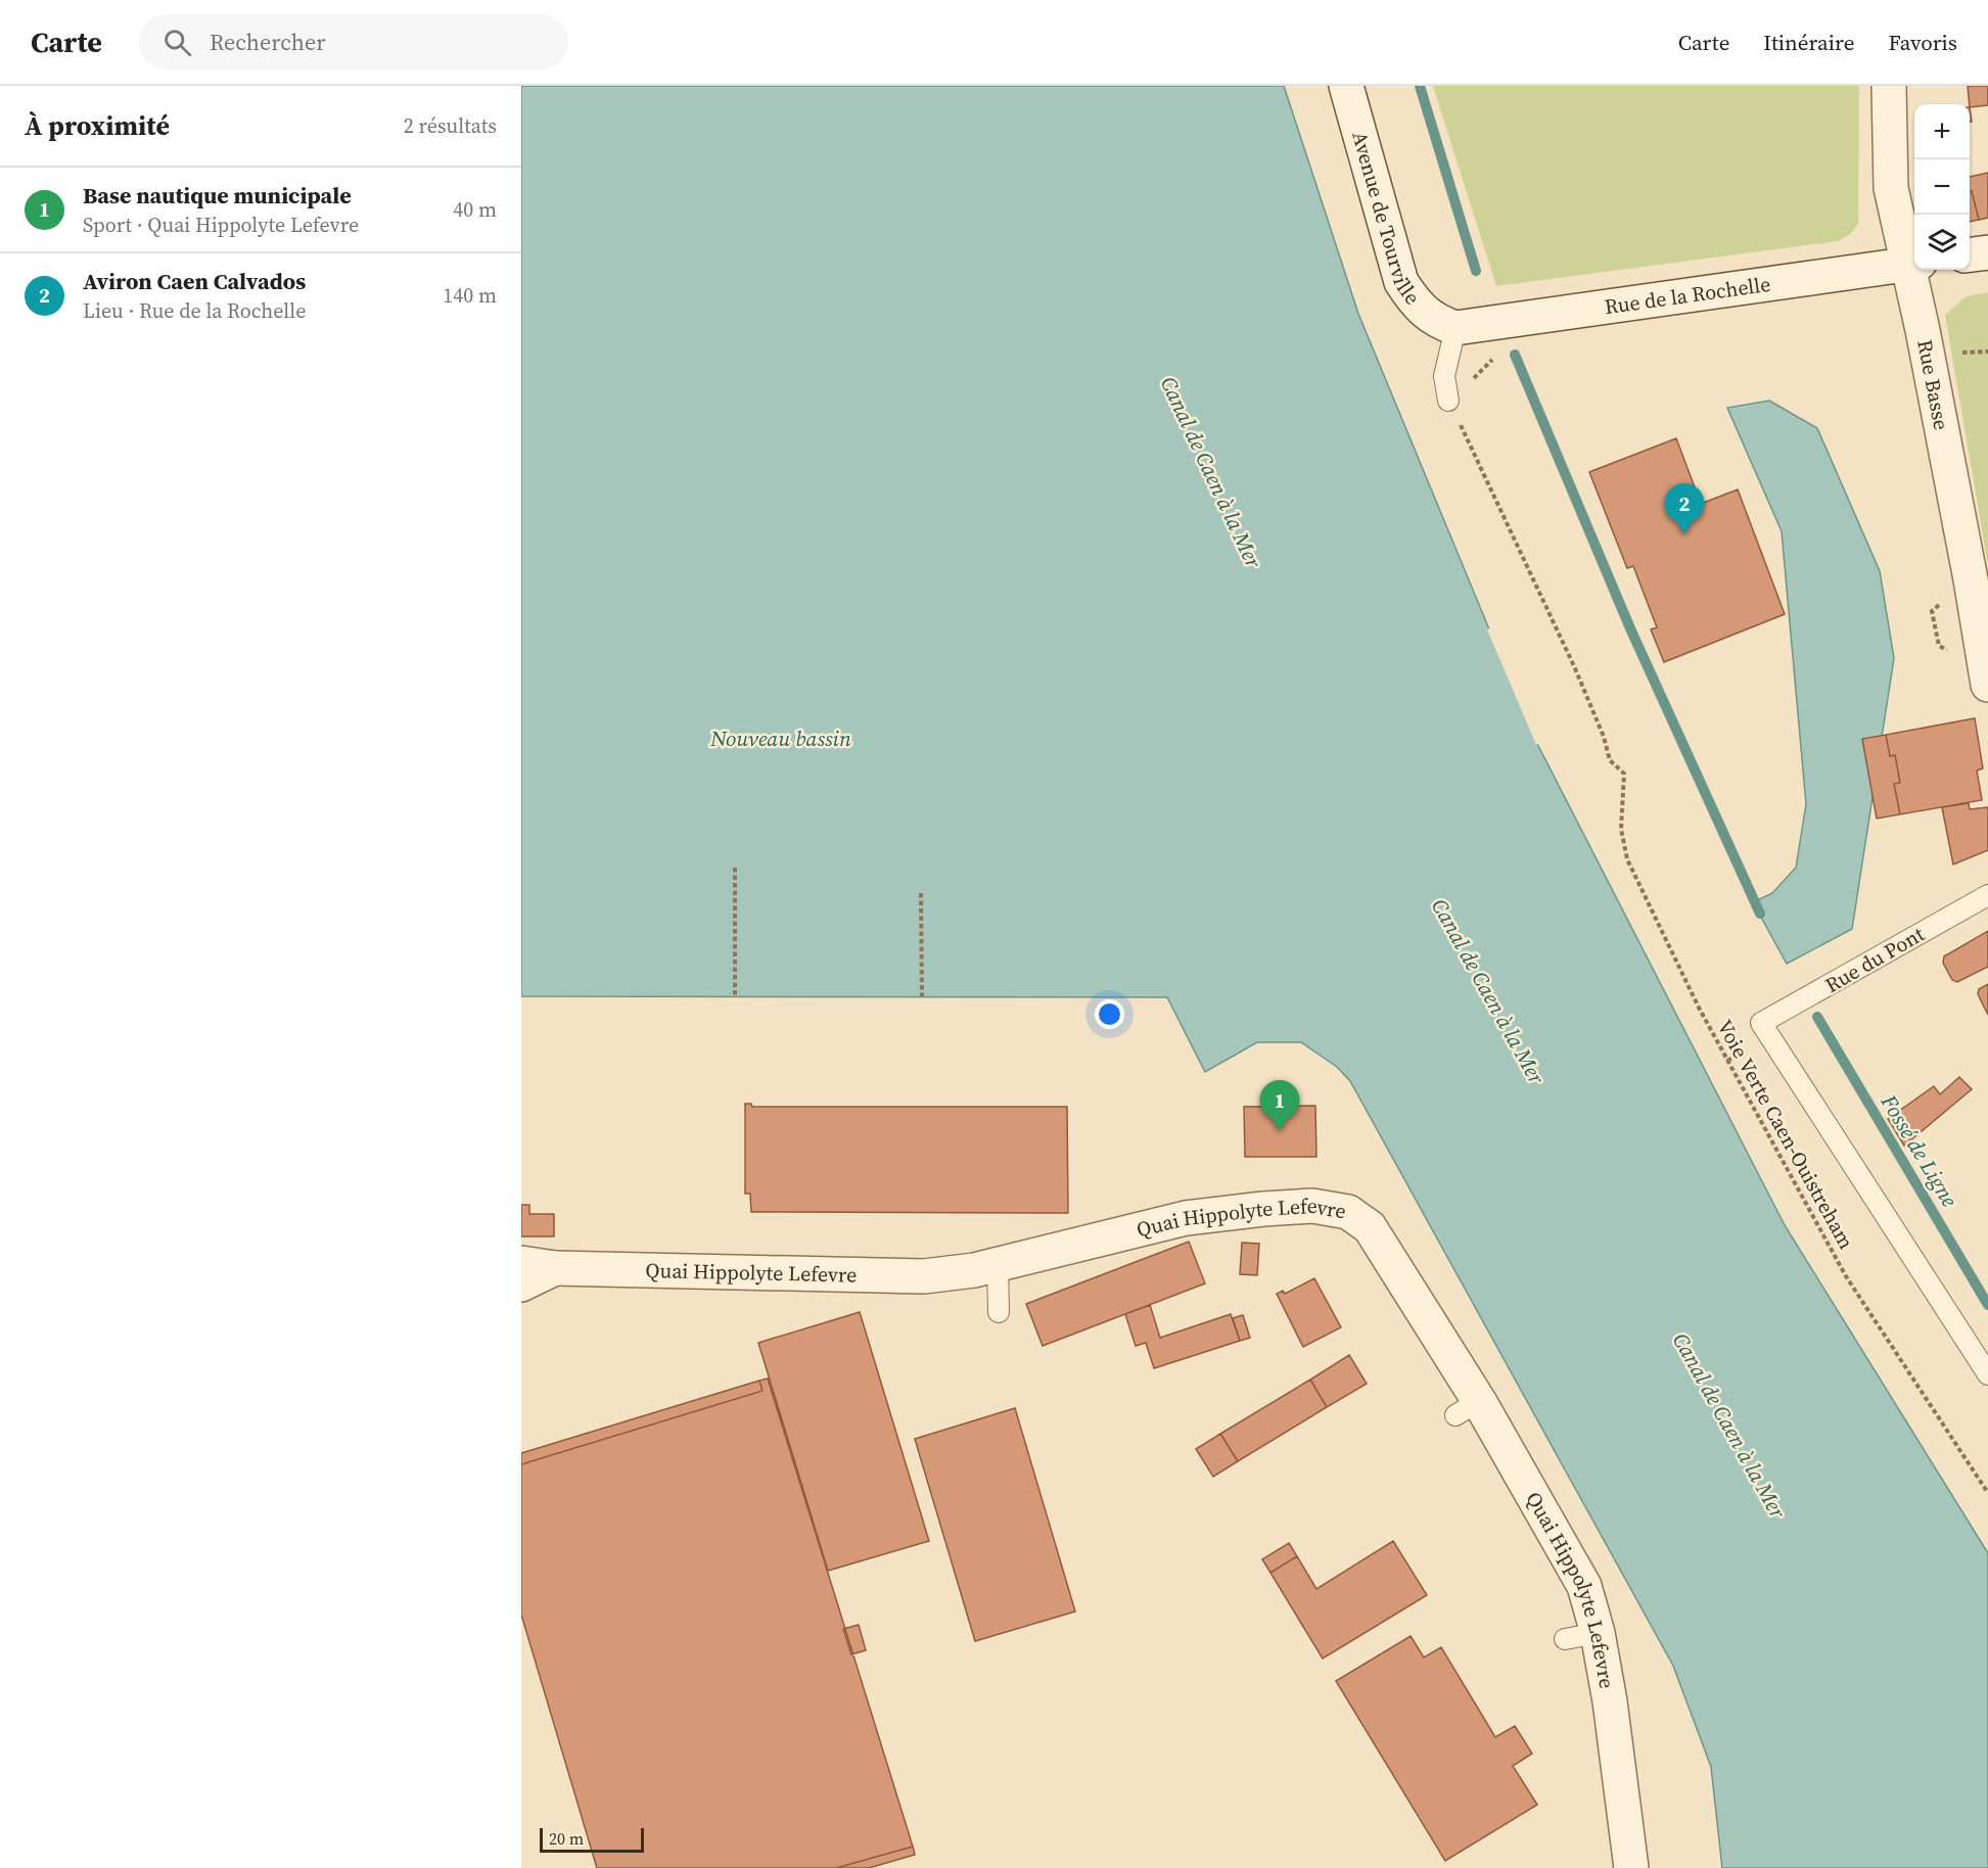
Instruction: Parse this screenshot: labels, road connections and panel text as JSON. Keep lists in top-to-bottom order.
{
  "streets": {
    "street": [
      "Avenue de Tourville",
      "Rue de la Rochelle",
      "Rue Basse",
      "Quai Hippolyte Lefevre"
    ],
    "lane": ["Rue du Pont"],
    "path": ["Voie Verte Caen-Ouistreham"]
  },
  "crossings": [
    ["Avenue de Tourville", "Rue de la Rochelle"],
    ["Rue de la Rochelle", "Rue Basse"]
  ],
  "water": ["Canal de Caen à la Mer", "Nouveau bassin", "Fossé de Ligne"],
  "scale_bar": "20 m",
  "page": {
    "header": "Carte",
    "search": "Rechercher",
    "nav": ["Carte", "Itinéraire", "Favoris"],
    "heading": ["À proximité", "2 résultats"],
    "map_buttons": ["+", "−"],
    "list": [
      {
        "mark": "1",
        "name": "Base nautique municipale",
        "note": "Sport · Quai Hippolyte Lefevre",
        "value": "40 m"
      },
      {
        "mark": "2",
        "name": "Aviron Caen Calvados",
        "note": "Lieu · Rue de la Rochelle",
        "value": "140 m"
      }
    ],
    "pins": ["2", "1"],
    "scale": "20 m"
  }
}
